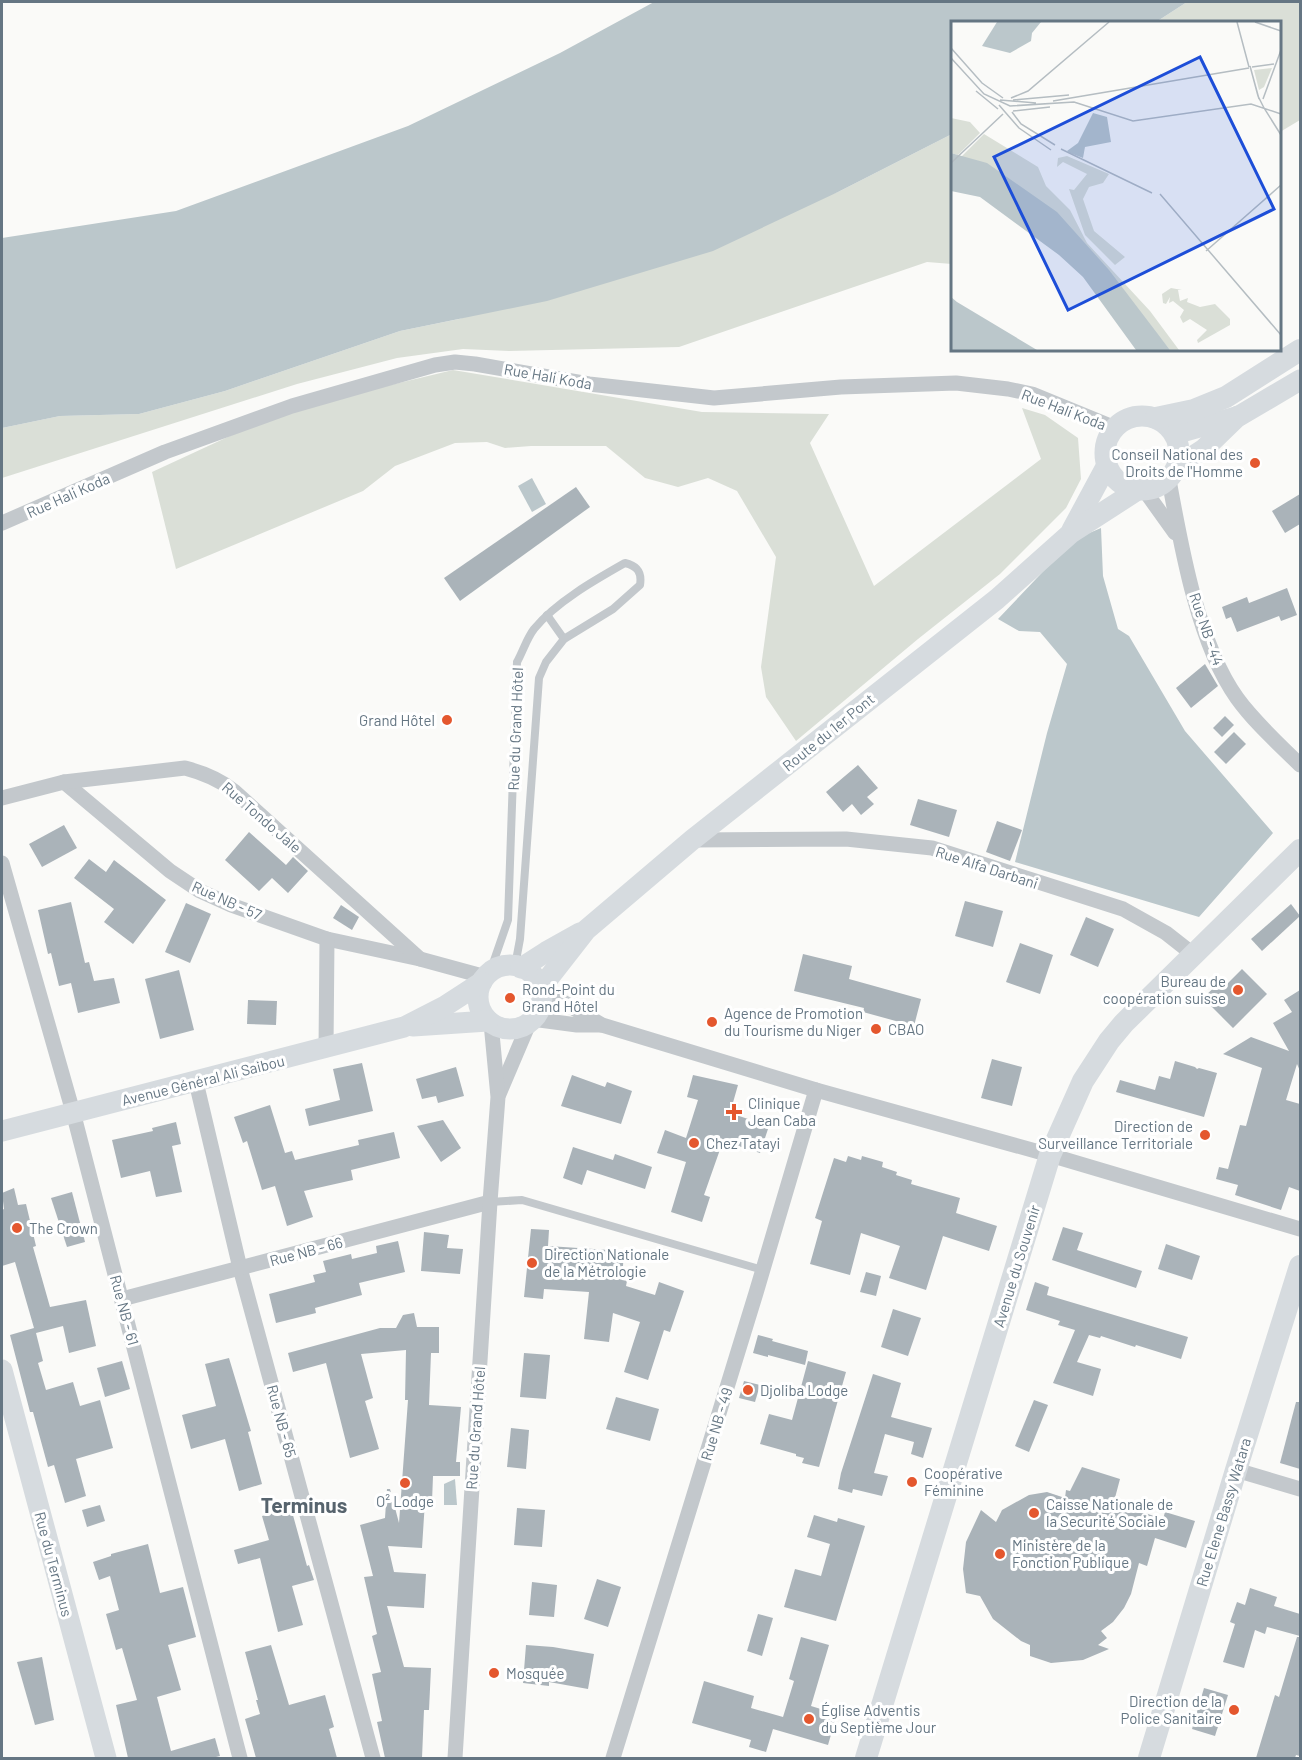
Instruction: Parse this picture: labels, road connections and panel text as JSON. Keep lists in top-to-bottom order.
{
  "streets": {
    "main road": ["Avenue du Souvenir", "Rue Elene Bassy Watara"],
    "street": [
      "Rue Hali Koda",
      "Rue NB - 44",
      "Rue du Grand Hôtel",
      "Route du 1er Pont",
      "Rue Tondo Jale",
      "Rue Alfa Darbani",
      "Rue NB - 57",
      "Avenue Général Ali Saibou",
      "Rue NB - 66",
      "Rue NB - 61",
      "Rue NB - 65",
      "Rue NB - 49",
      "Rue du Terminus"
    ]
  },
  "crossings": [
    ["Rue Hali Koda", "Rue NB - 44"],
    ["Rue Hali Koda", "Route du 1er Pont"],
    ["Rue NB - 44", "Route du 1er Pont"],
    ["Rue du Grand Hôtel", "Route du 1er Pont"],
    ["Rue du Grand Hôtel", "Rue Tondo Jale"],
    ["Rue du Grand Hôtel", "Avenue Général Ali Saibou"],
    ["Rue du Grand Hôtel", "Rue NB - 66"],
    ["Route du 1er Pont", "Rue Tondo Jale"],
    ["Route du 1er Pont", "Rue Alfa Darbani"],
    ["Route du 1er Pont", "Avenue Général Ali Saibou"],
    ["Rue Tondo Jale", "Rue NB - 57"],
    ["Rue Tondo Jale", "Avenue Général Ali Saibou"],
    ["Rue Alfa Darbani", "Avenue du Souvenir"],
    ["Avenue Général Ali Saibou", "Rue NB - 61"],
    ["Avenue Général Ali Saibou", "Rue NB - 65"],
    ["Rue NB - 66", "Rue NB - 61"],
    ["Rue NB - 66", "Rue NB - 65"]
  ],
  "districts": ["Terminus"],
  "places": {
    "other": [
      "Conseil National des Droits de l'Homme",
      "Grand Hôtel",
      "Bureau de coopération suisse",
      "Rond-Point du Grand Hôtel",
      "Agence de Promotion du Tourisme du Niger",
      "CBAO",
      "Direction de Surveillance Territoriale",
      "Chez Tatayi",
      "The Crown",
      "Direction Nationale de la Métrologie",
      "Djoliba Lodge",
      "Coopérative Féminine",
      "O² Lodge",
      "Caisse Nationale de la Securité Sociale",
      "Ministère de la Fonction Publique",
      "Mosquée",
      "Direction de la Police Sanitaire",
      "Église Adventis du Septième Jour"
    ],
    "health": ["Clinique Jean Caba"]
  }
}
